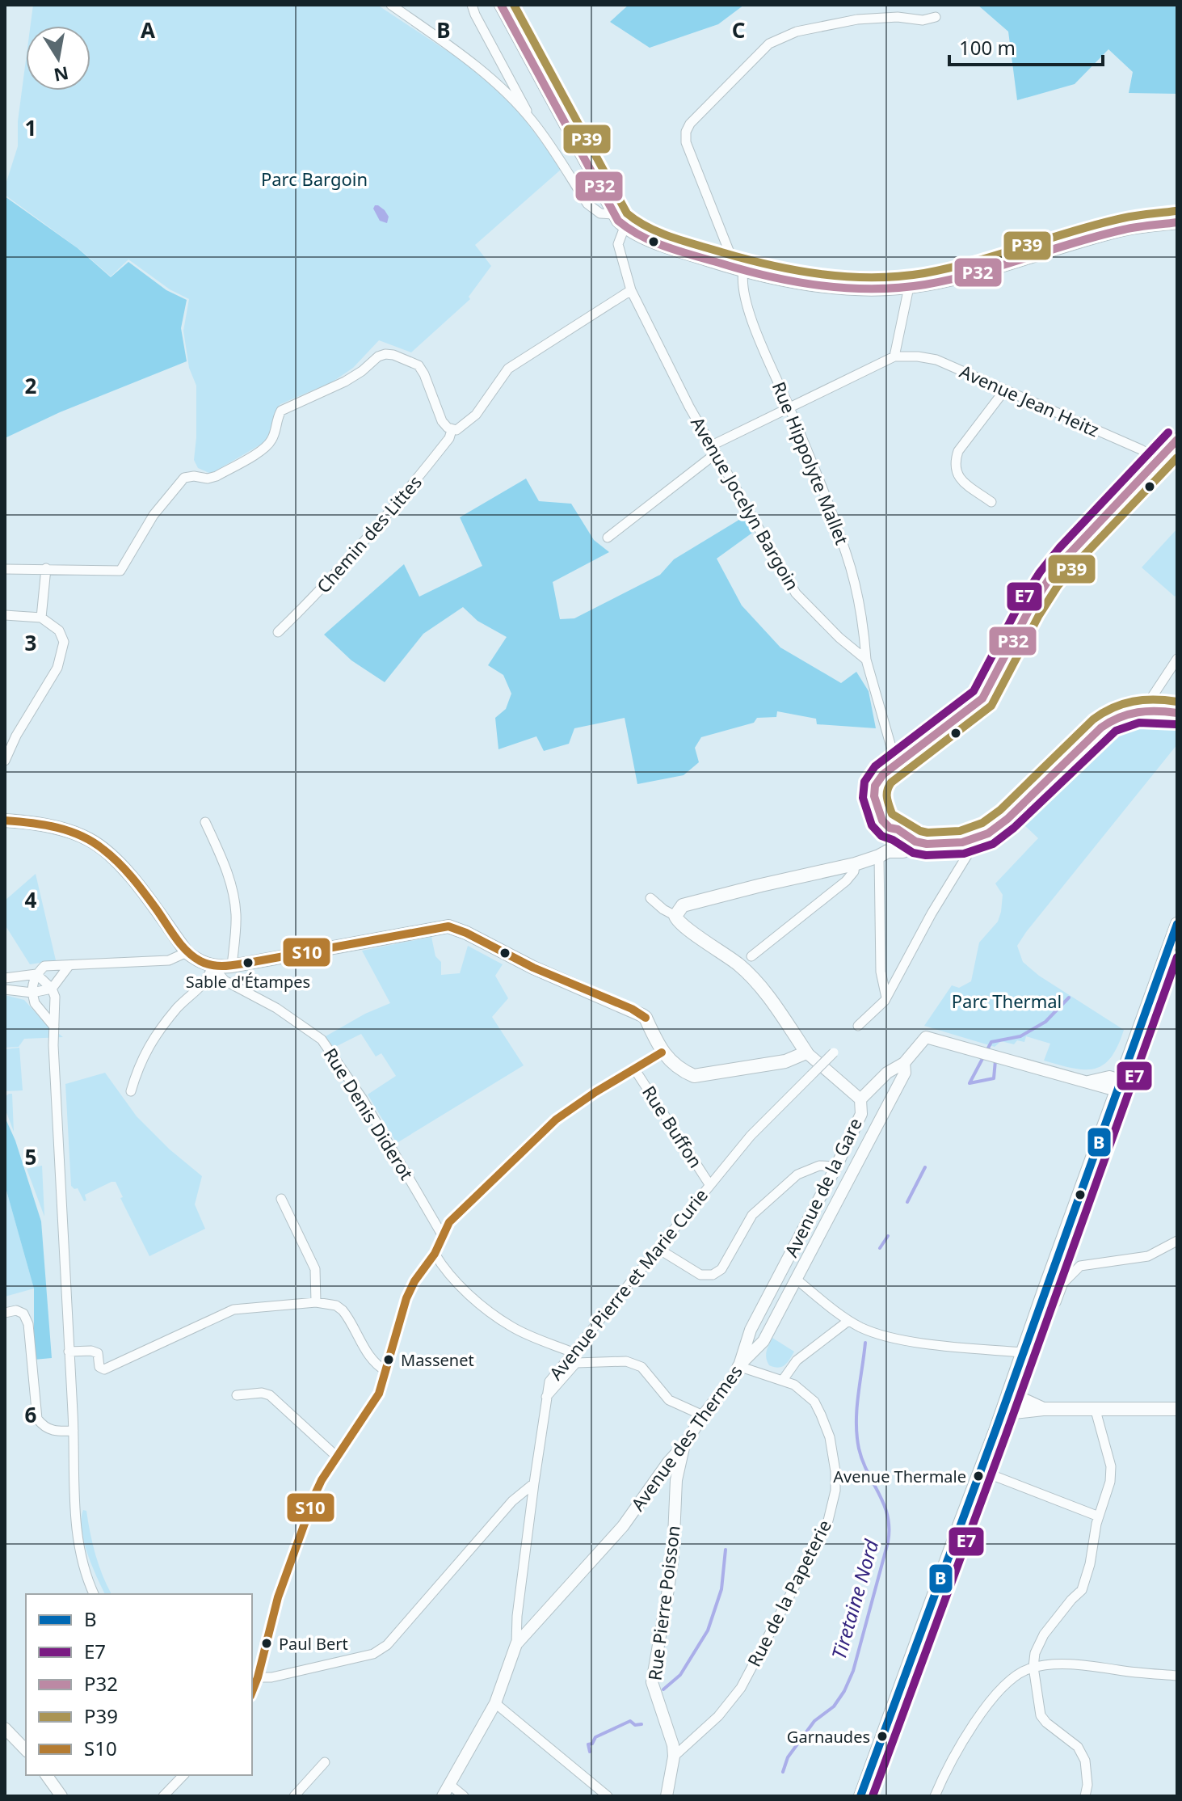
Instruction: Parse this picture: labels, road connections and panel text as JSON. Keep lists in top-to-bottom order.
{
  "streets": {
    "main road": ["Avenue de la Gare"],
    "street": [
      "Avenue Jean Heitz",
      "Rue Hippolyte Mallet",
      "Avenue Jocelyn Bargoin",
      "Chemin des Littes",
      "Rue Denis Diderot",
      "Rue Buffon",
      "Avenue Pierre et Marie Curie",
      "Avenue des Thermes",
      "Rue de la Papeterie",
      "Rue Pierre Poisson"
    ]
  },
  "crossings": [
    ["Avenue Jean Heitz", "Rue Hippolyte Mallet"],
    ["Avenue Jean Heitz", "Avenue Jocelyn Bargoin"],
    ["Rue Hippolyte Mallet", "Avenue Jocelyn Bargoin"],
    ["Rue Buffon", "Avenue Pierre et Marie Curie"],
    ["Avenue de la Gare", "Avenue des Thermes"],
    ["Avenue de la Gare", "Rue de la Papeterie"],
    ["Avenue Pierre et Marie Curie", "Avenue des Thermes"],
    ["Avenue des Thermes", "Rue de la Papeterie"],
    ["Avenue des Thermes", "Rue Pierre Poisson"],
    ["Rue de la Papeterie", "Rue Pierre Poisson"]
  ],
  "water": ["Tiretaine Nord"],
  "parks": ["Parc Bargoin", "Parc Thermal"],
  "places": [
    "Sable d'Étampes",
    "Massenet",
    "Avenue Thermale",
    "Paul Bert",
    "Garnaudes"
  ],
  "lines": [
    "transit line P32",
    "transit line P39",
    "transit line E7",
    "transit line S10",
    "transit line B"
  ],
  "legend": [
    "B",
    "E7",
    "P32",
    "P39",
    "S10"
  ],
  "scale_bar": "100 m",
  "north": "bottom",
  "grid": {
    "columns": ["A", "B", "C"],
    "rows": [
      "1",
      "2",
      "3",
      "4",
      "5",
      "6"
    ]
  }
}
